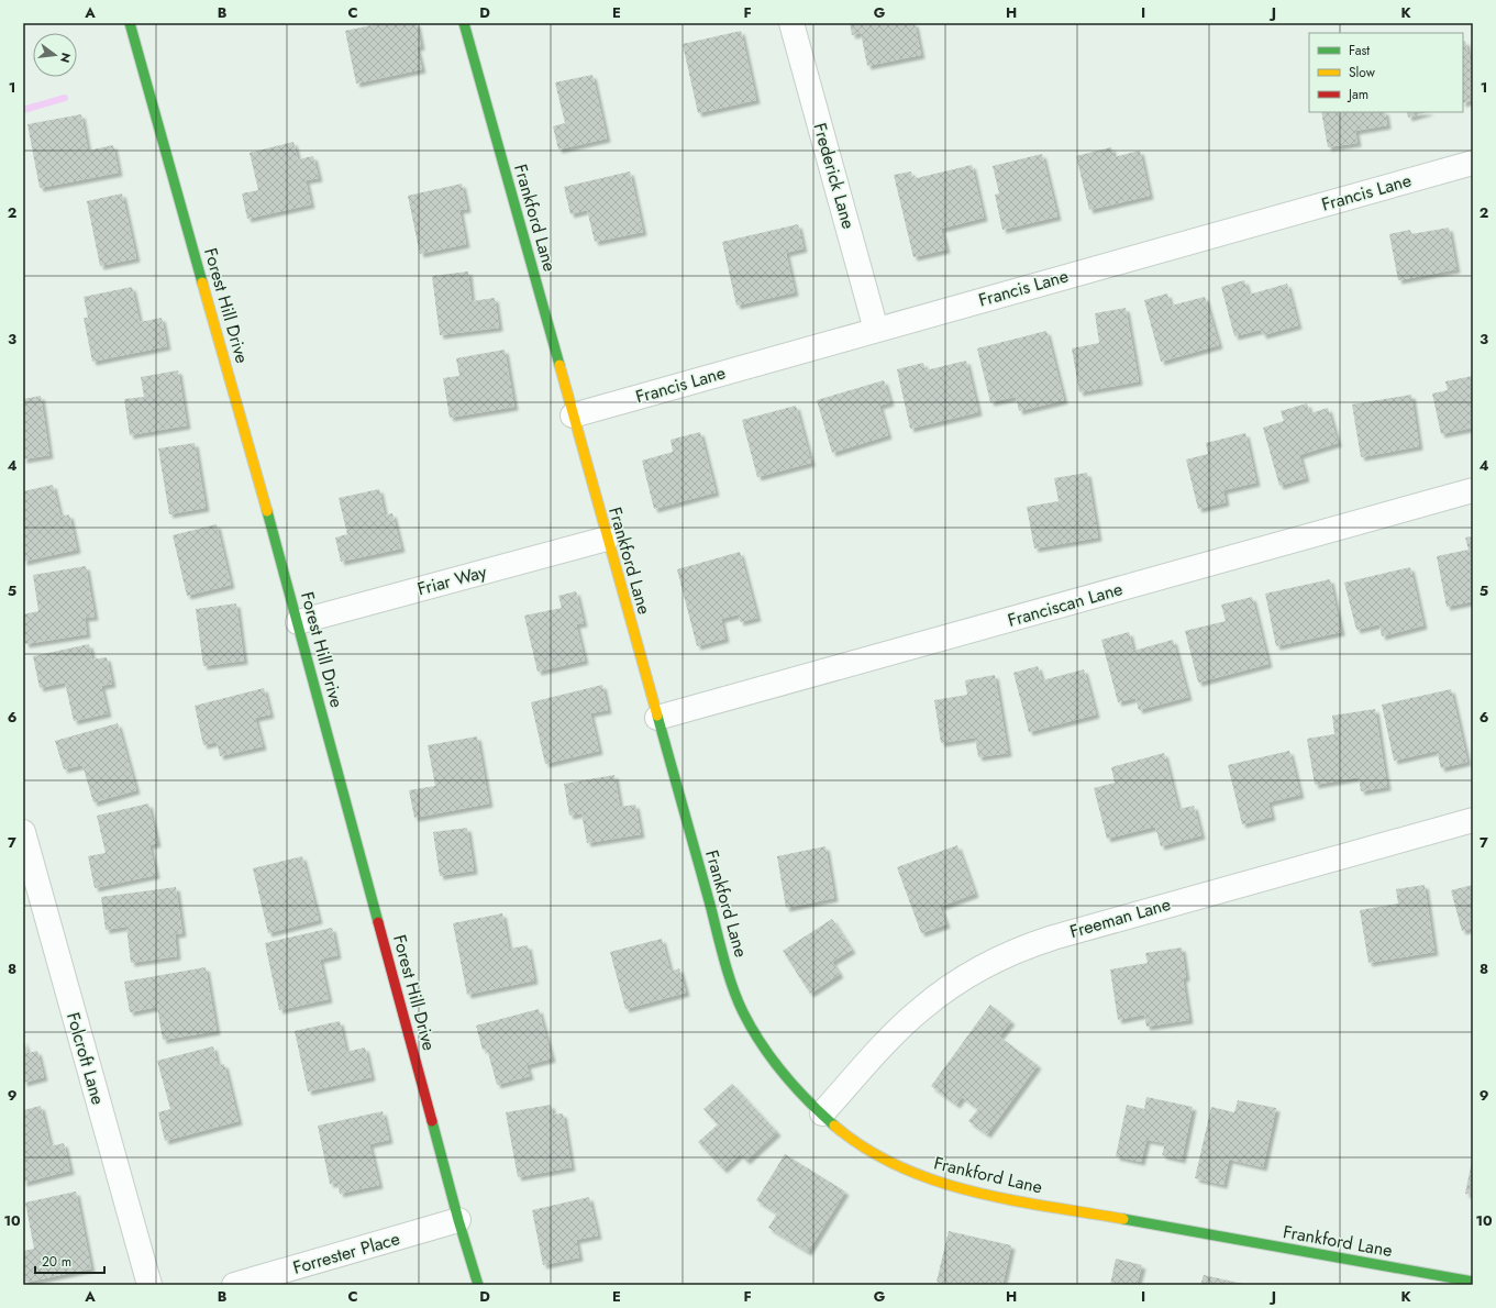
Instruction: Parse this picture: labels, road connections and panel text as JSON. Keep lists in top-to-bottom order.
{
  "streets": {
    "street": [
      "Frederick Lane",
      "Francis Lane",
      "Frankford Lane",
      "Forest Hill Drive",
      "Friar Way",
      "Franciscan Lane",
      "Freeman Lane",
      "Folcroft Lane",
      "Forrester Place"
    ]
  },
  "crossings": [
    ["Frederick Lane", "Francis Lane"],
    ["Francis Lane", "Frankford Lane"],
    ["Frankford Lane", "Friar Way"],
    ["Frankford Lane", "Franciscan Lane"],
    ["Frankford Lane", "Freeman Lane"],
    ["Forest Hill Drive", "Friar Way"],
    ["Forest Hill Drive", "Forrester Place"]
  ],
  "legend": ["Fast", "Slow", "Jam"],
  "scale_bar": "20 m",
  "north": "right",
  "grid": {
    "columns": [
      "A",
      "B",
      "C",
      "D",
      "E",
      "F",
      "G",
      "H",
      "I",
      "J",
      "K"
    ],
    "rows": [
      "1",
      "2",
      "3",
      "4",
      "5",
      "6",
      "7",
      "8",
      "9",
      "10"
    ]
  }
}
